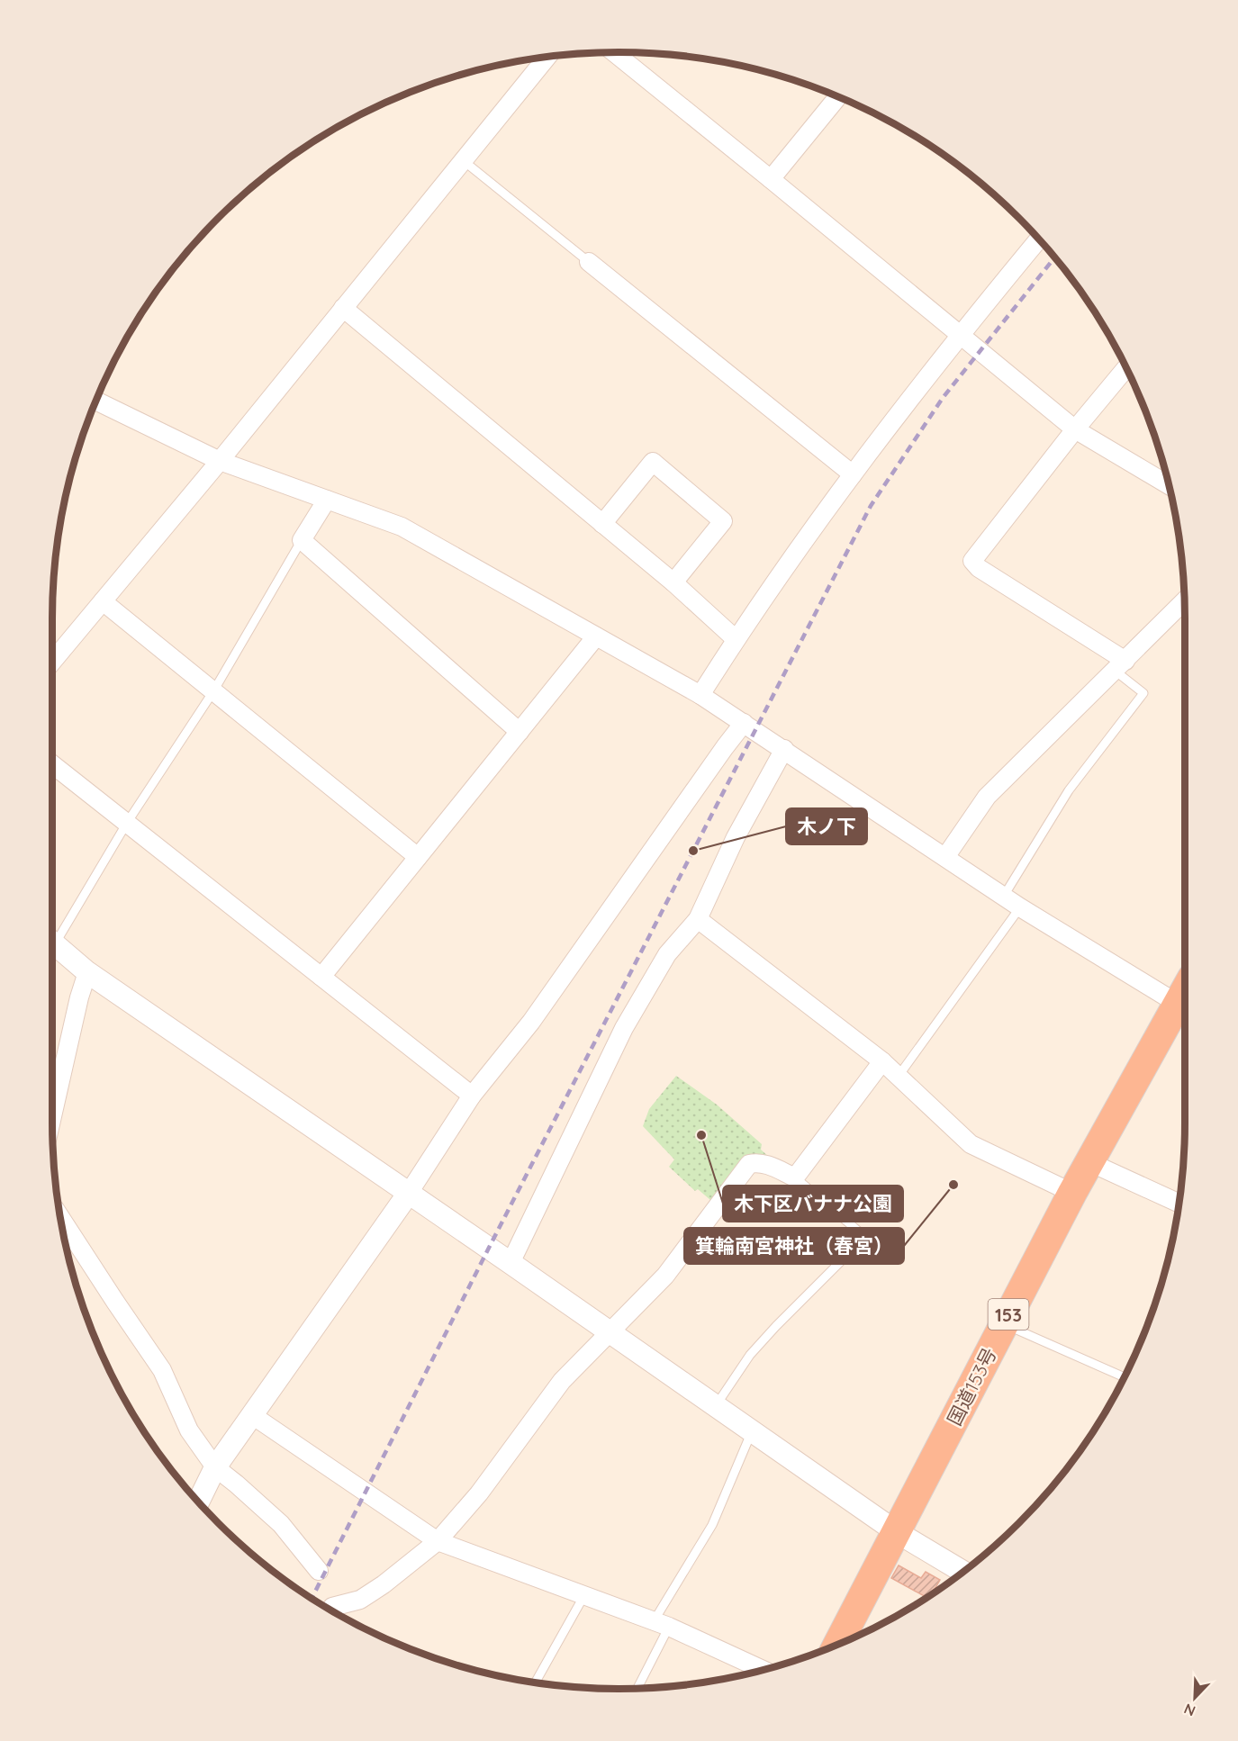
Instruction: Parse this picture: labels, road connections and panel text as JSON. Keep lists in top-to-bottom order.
{
  "streets": {
    "highway": ["153", "国道153号"]
  },
  "places": ["木ノ下", "木下区バナナ公園", "箕輪南宮神社（春宮）"],
  "north": "bottom left"
}
